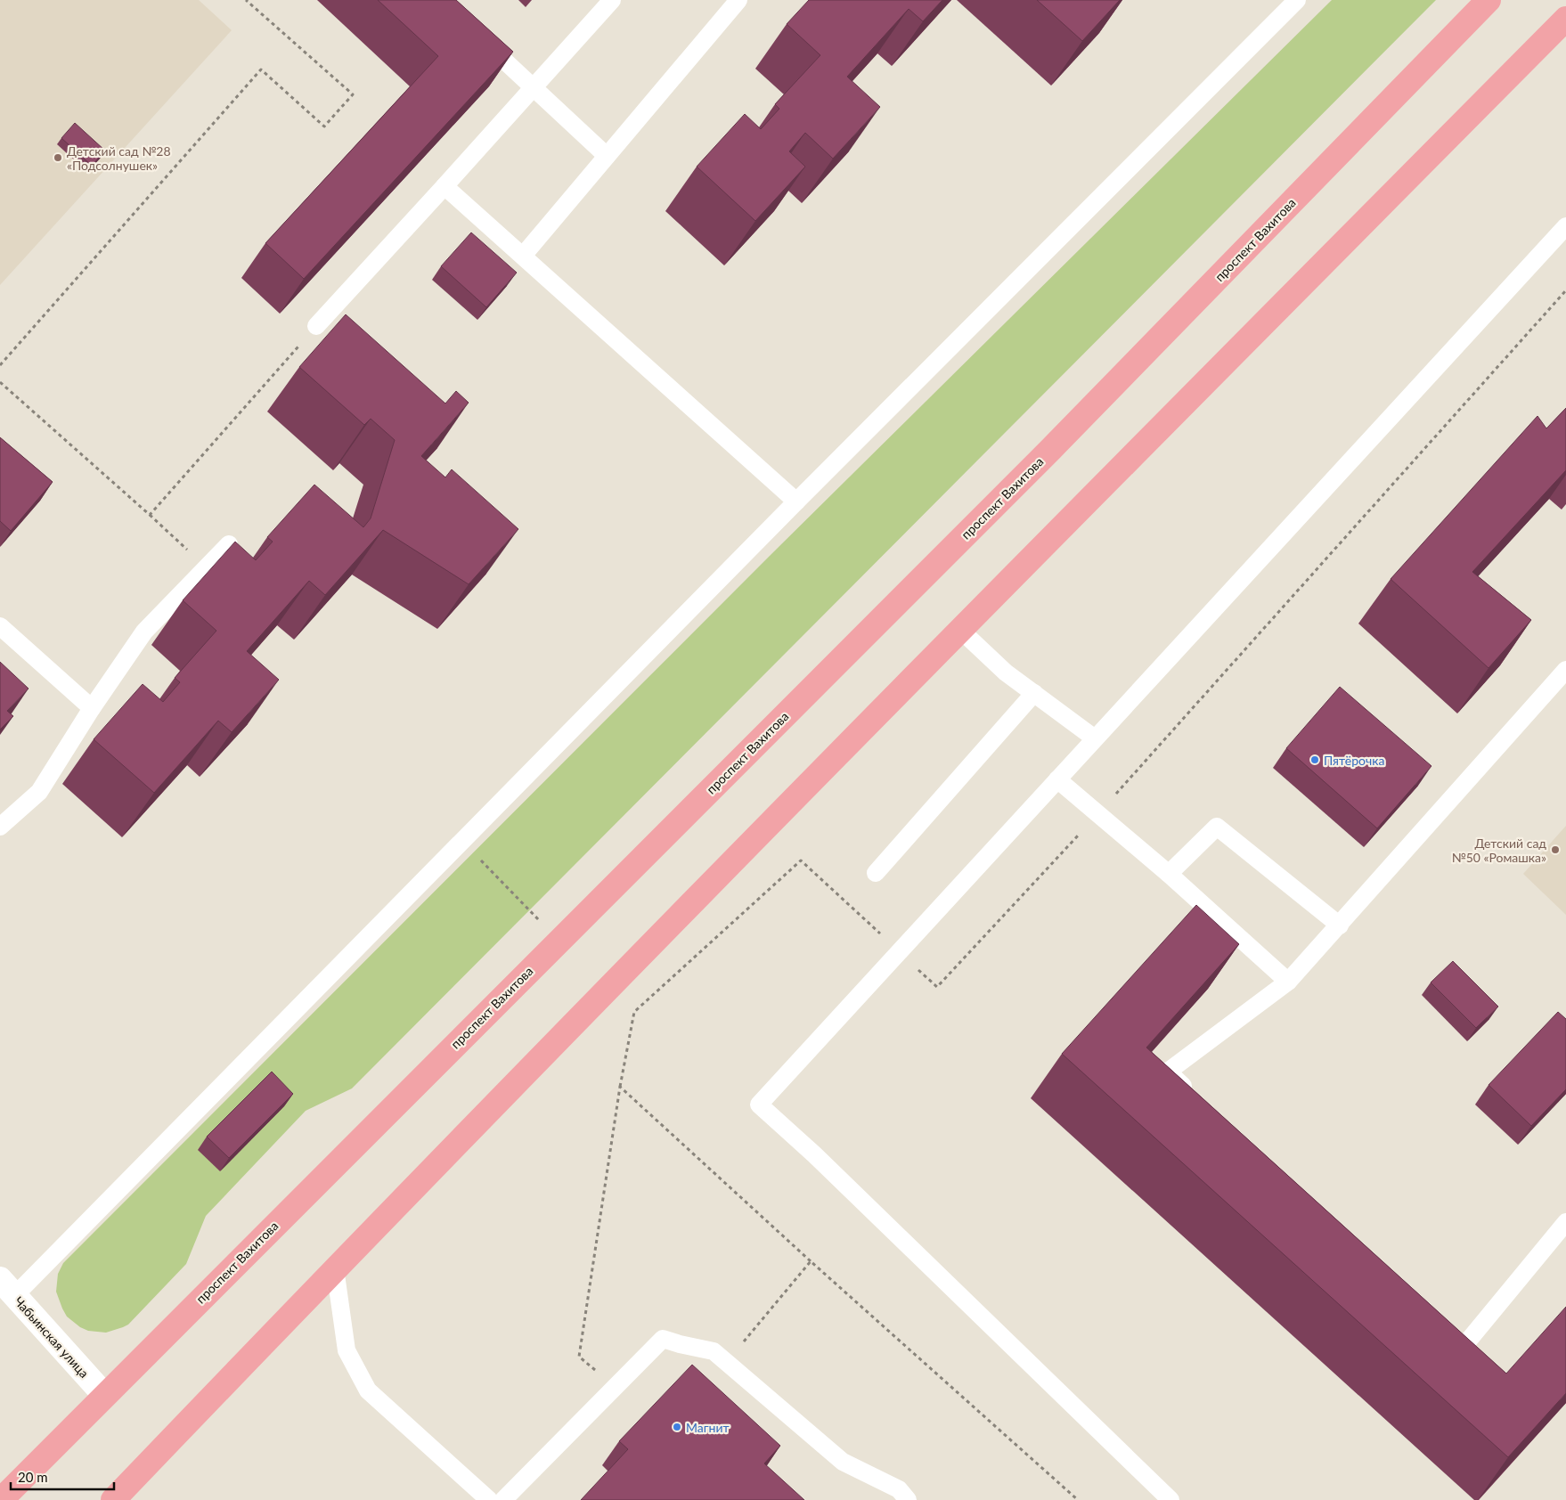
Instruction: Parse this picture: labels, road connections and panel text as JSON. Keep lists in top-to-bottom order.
{
  "streets": {
    "main road": ["проспект Вахитова"],
    "street": ["Чабьинская улица"]
  },
  "crossings": [
    ["проспект Вахитова", "Чабьинская улица"]
  ],
  "places": [
    "Детский сад №28 «Подсолнушек»",
    "Пятёрочка",
    "Детский сад №50 «Ромашка»",
    "Магнит"
  ],
  "scale_bar": "20 m"
}
